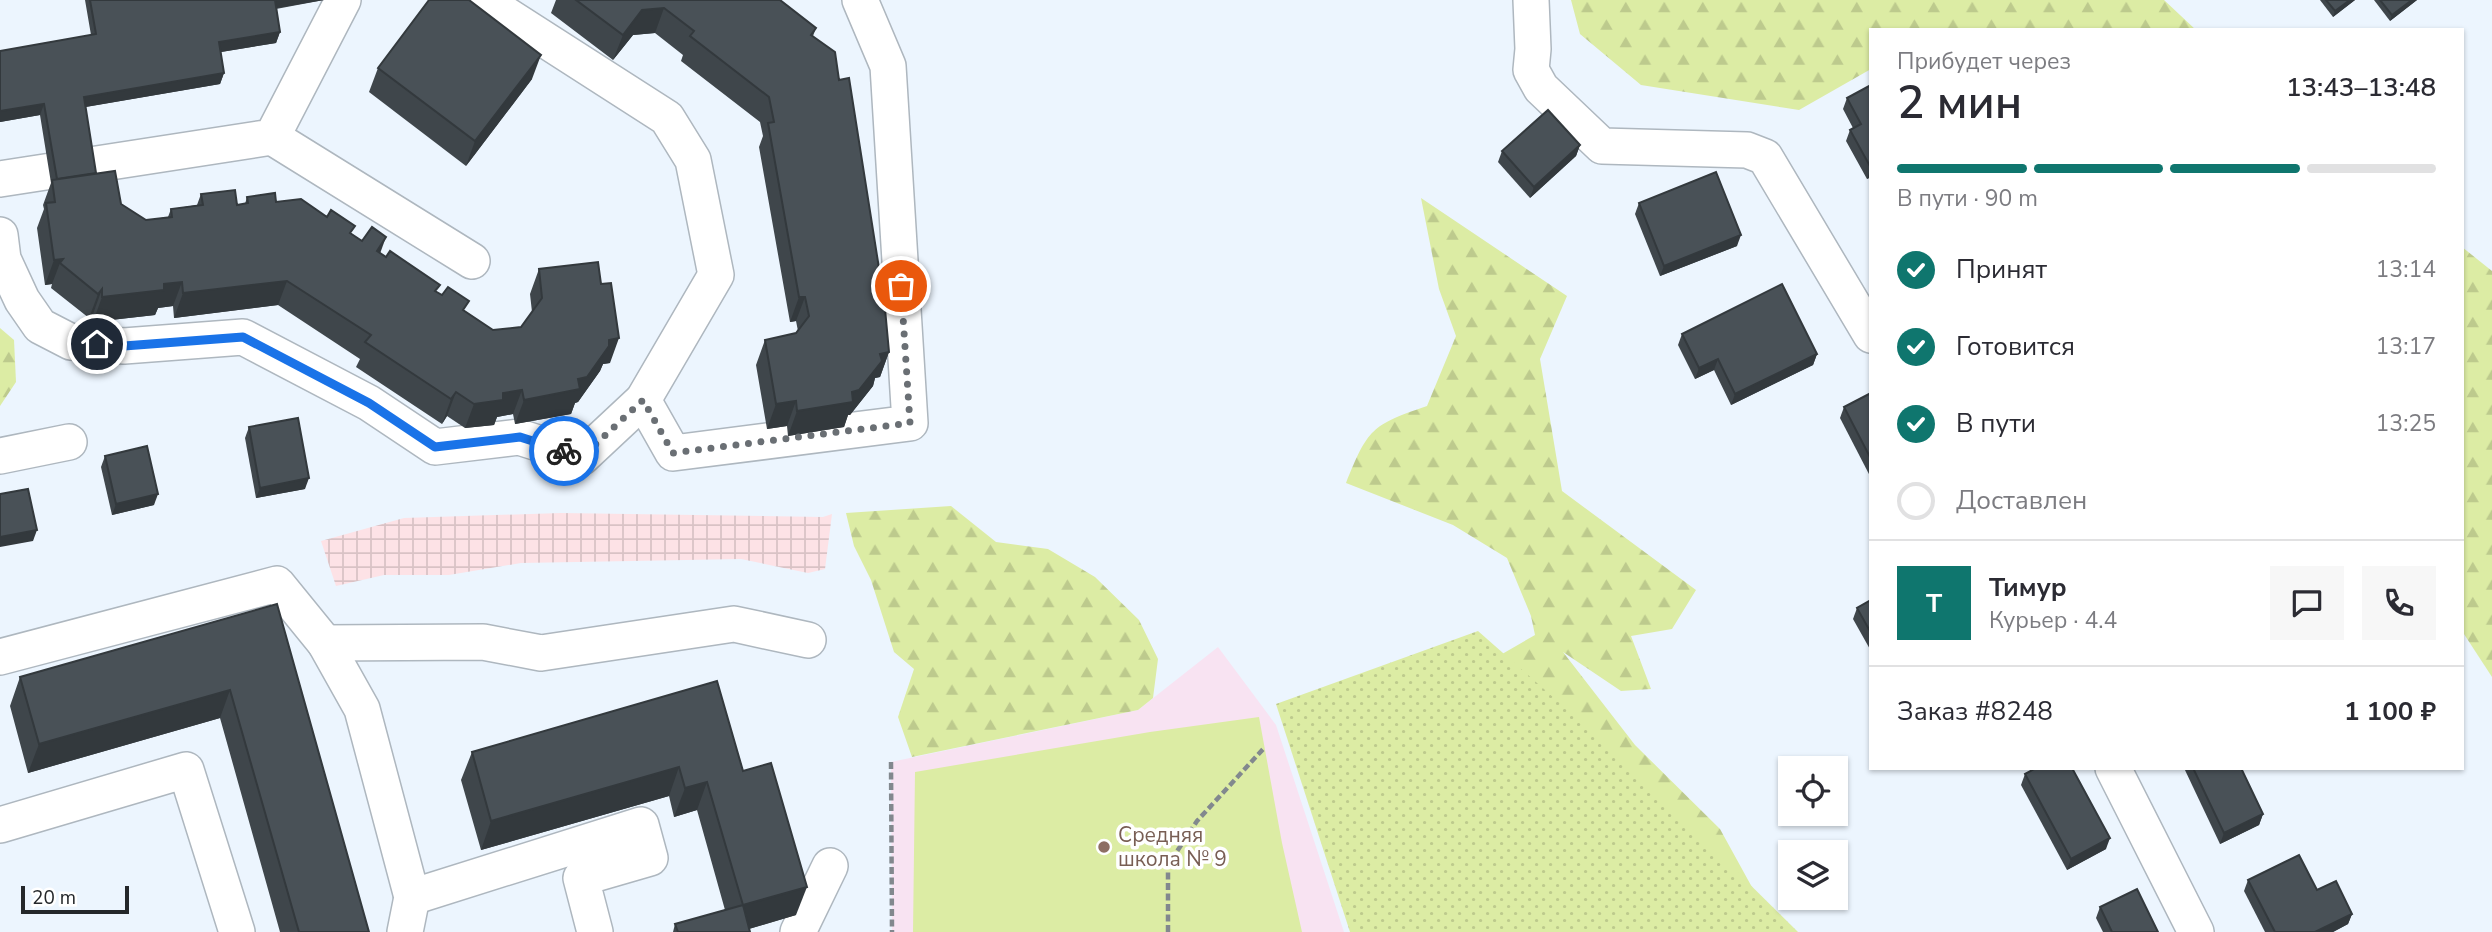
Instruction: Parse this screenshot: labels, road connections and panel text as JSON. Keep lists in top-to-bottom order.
{
  "places": ["Средняя школа № 9"],
  "scale_bar": "20 m",
  "page": {
    "heading": ["2 мин", "Прибудет через", "13:43–13:48"],
    "panel": [
      "Тимур",
      "Курьер · 4.4",
      "Заказ #8248",
      "1 100 ₽"
    ],
    "bar": "В пути · 90 m",
    "list": [
      ["Принят", "13:14"],
      ["Готовится", "13:17"],
      ["В пути", "13:25"],
      "Доставлен"
    ],
    "round": "Т",
    "scale": "20 m"
  }
}
